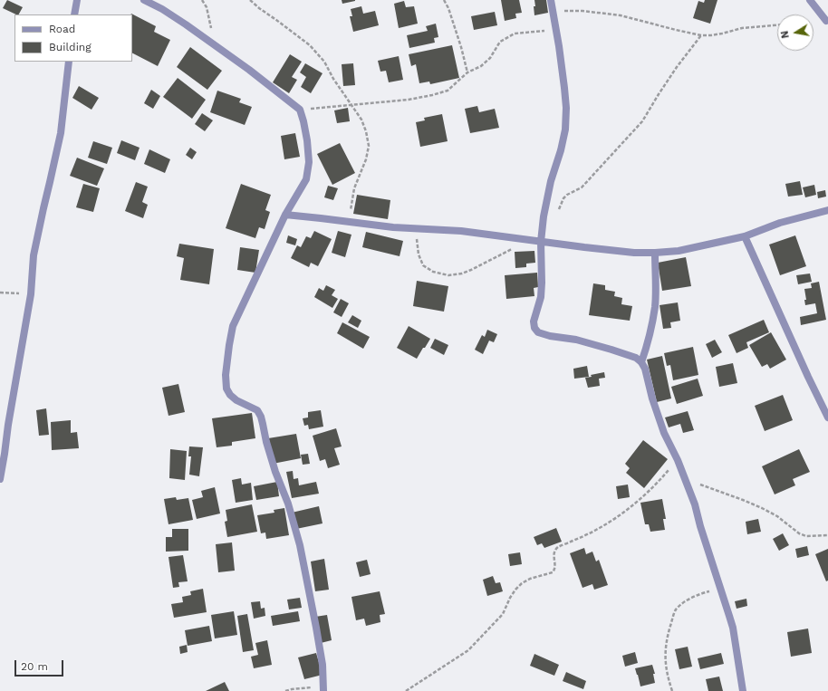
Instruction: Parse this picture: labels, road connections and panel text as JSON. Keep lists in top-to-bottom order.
{
  "legend": ["Road", "Building"],
  "scale_bar": "20 m",
  "north": "left"
}
